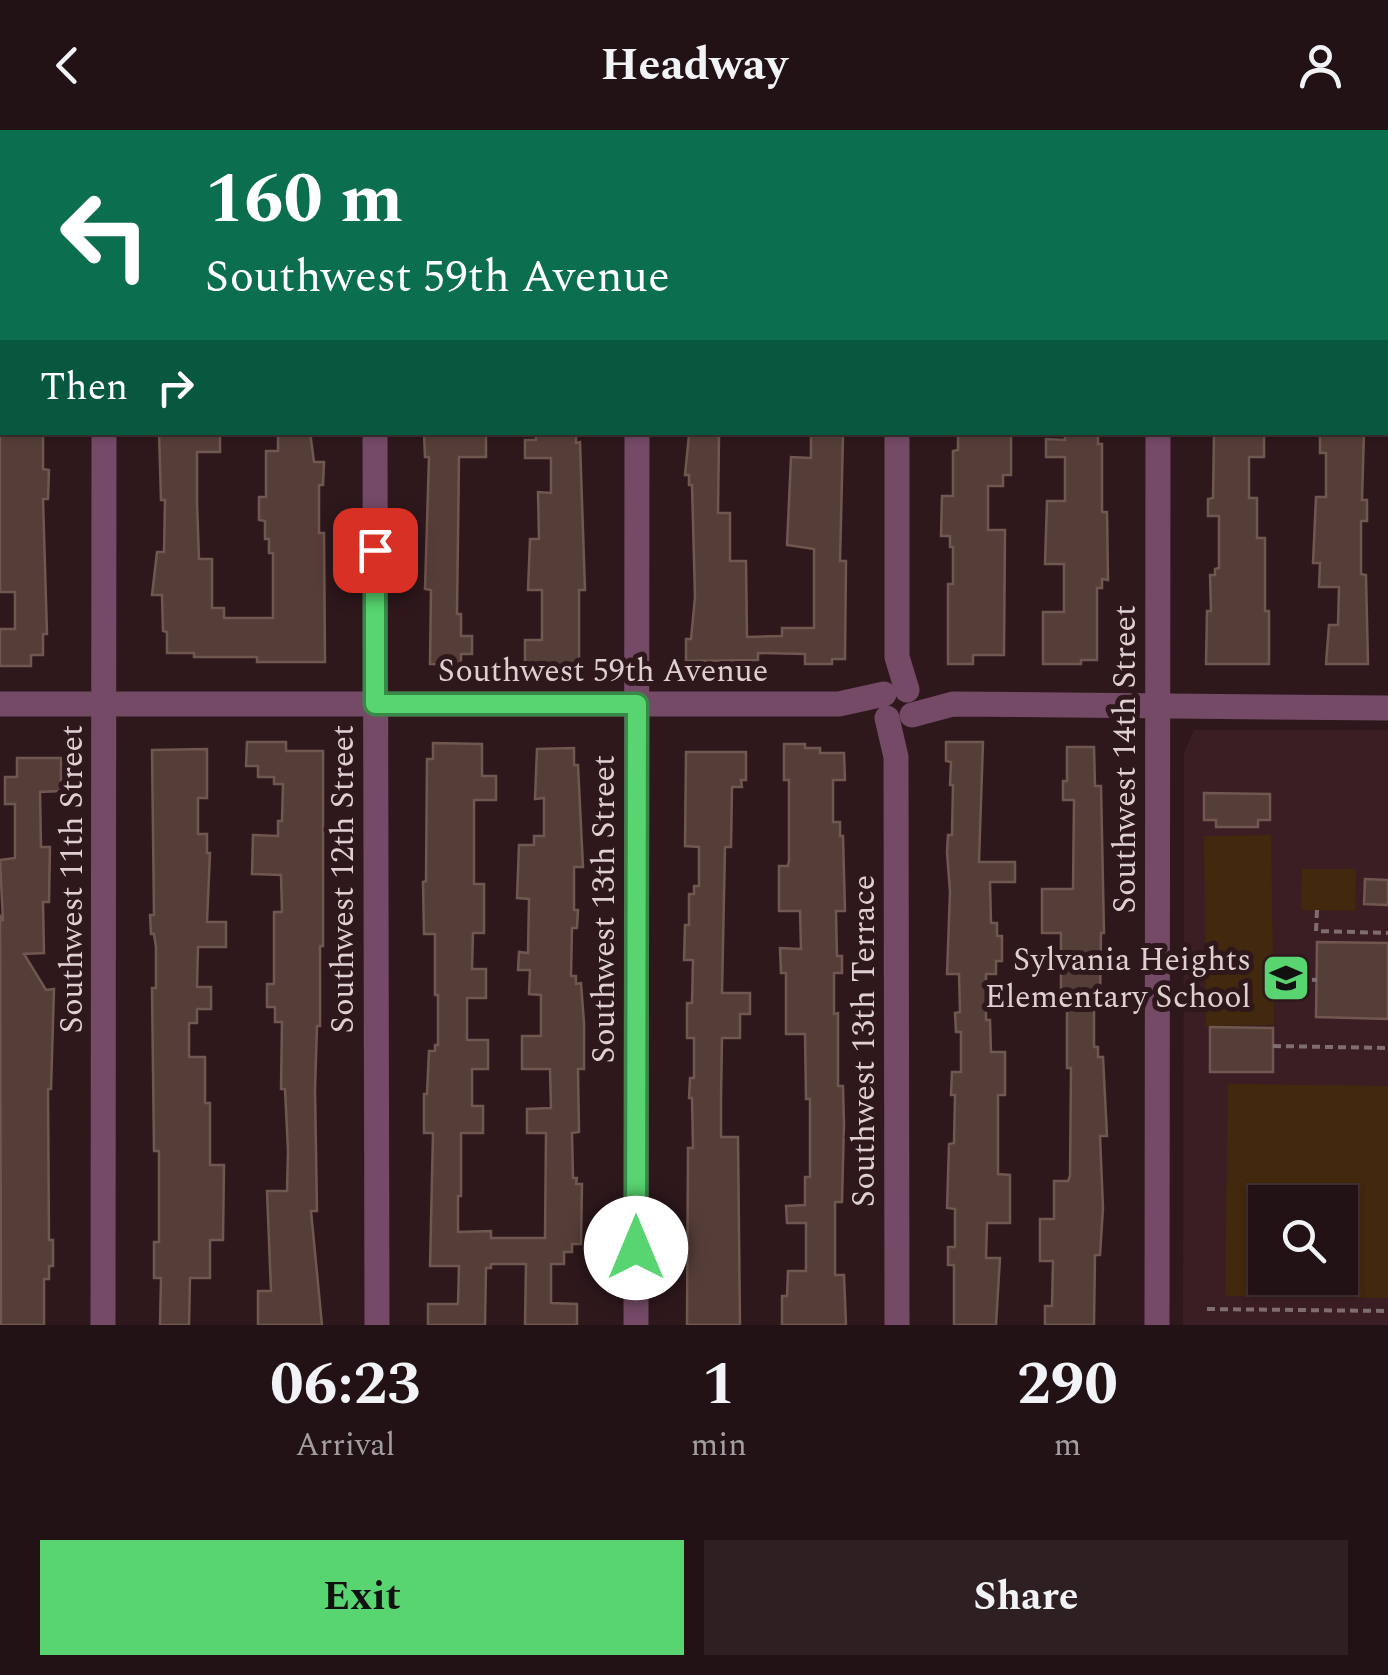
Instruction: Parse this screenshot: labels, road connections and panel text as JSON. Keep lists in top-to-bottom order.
{
  "streets": {
    "street": [
      "Southwest 59th Avenue",
      "Southwest 14th Street",
      "Southwest 11th Street",
      "Southwest 12th Street",
      "Southwest 13th Street",
      "Southwest 13th Terrace"
    ]
  },
  "crossings": [
    ["Southwest 59th Avenue", "Southwest 14th Street"],
    ["Southwest 59th Avenue", "Southwest 11th Street"],
    ["Southwest 59th Avenue", "Southwest 12th Street"],
    ["Southwest 59th Avenue", "Southwest 13th Street"],
    ["Southwest 59th Avenue", "Southwest 13th Terrace"]
  ],
  "places": {
    "school or university": ["Sylvania Heights Elementary School"]
  },
  "page": {
    "header": "Headway",
    "turn": ["160 m", "Southwest 59th Avenue"],
    "then": "Then",
    "eta": [
      "06:23",
      "Arrival",
      "1",
      "min",
      "290",
      "m"
    ],
    "buttons": ["Exit", "Share"]
  }
}
